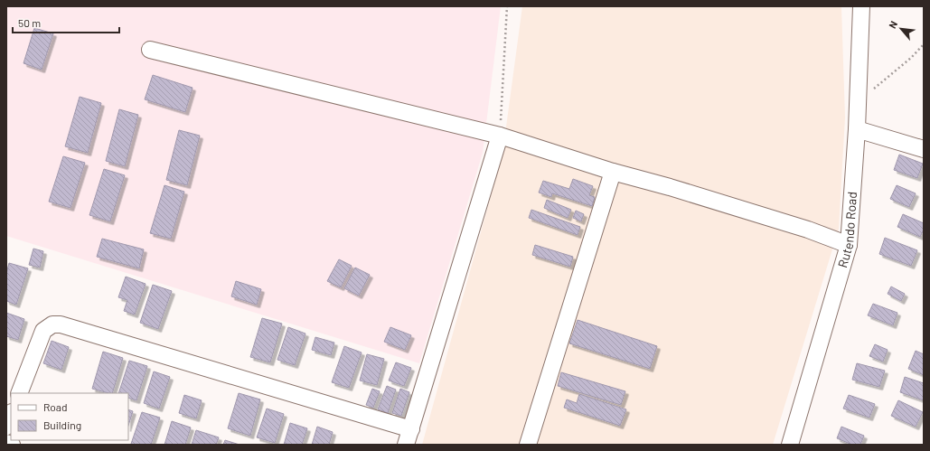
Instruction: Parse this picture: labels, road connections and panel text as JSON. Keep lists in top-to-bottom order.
{
  "streets": {
    "street": ["Rutendo Road"]
  },
  "legend": ["Road", "Building"],
  "scale_bar": "50 m",
  "north": "top left"
}
